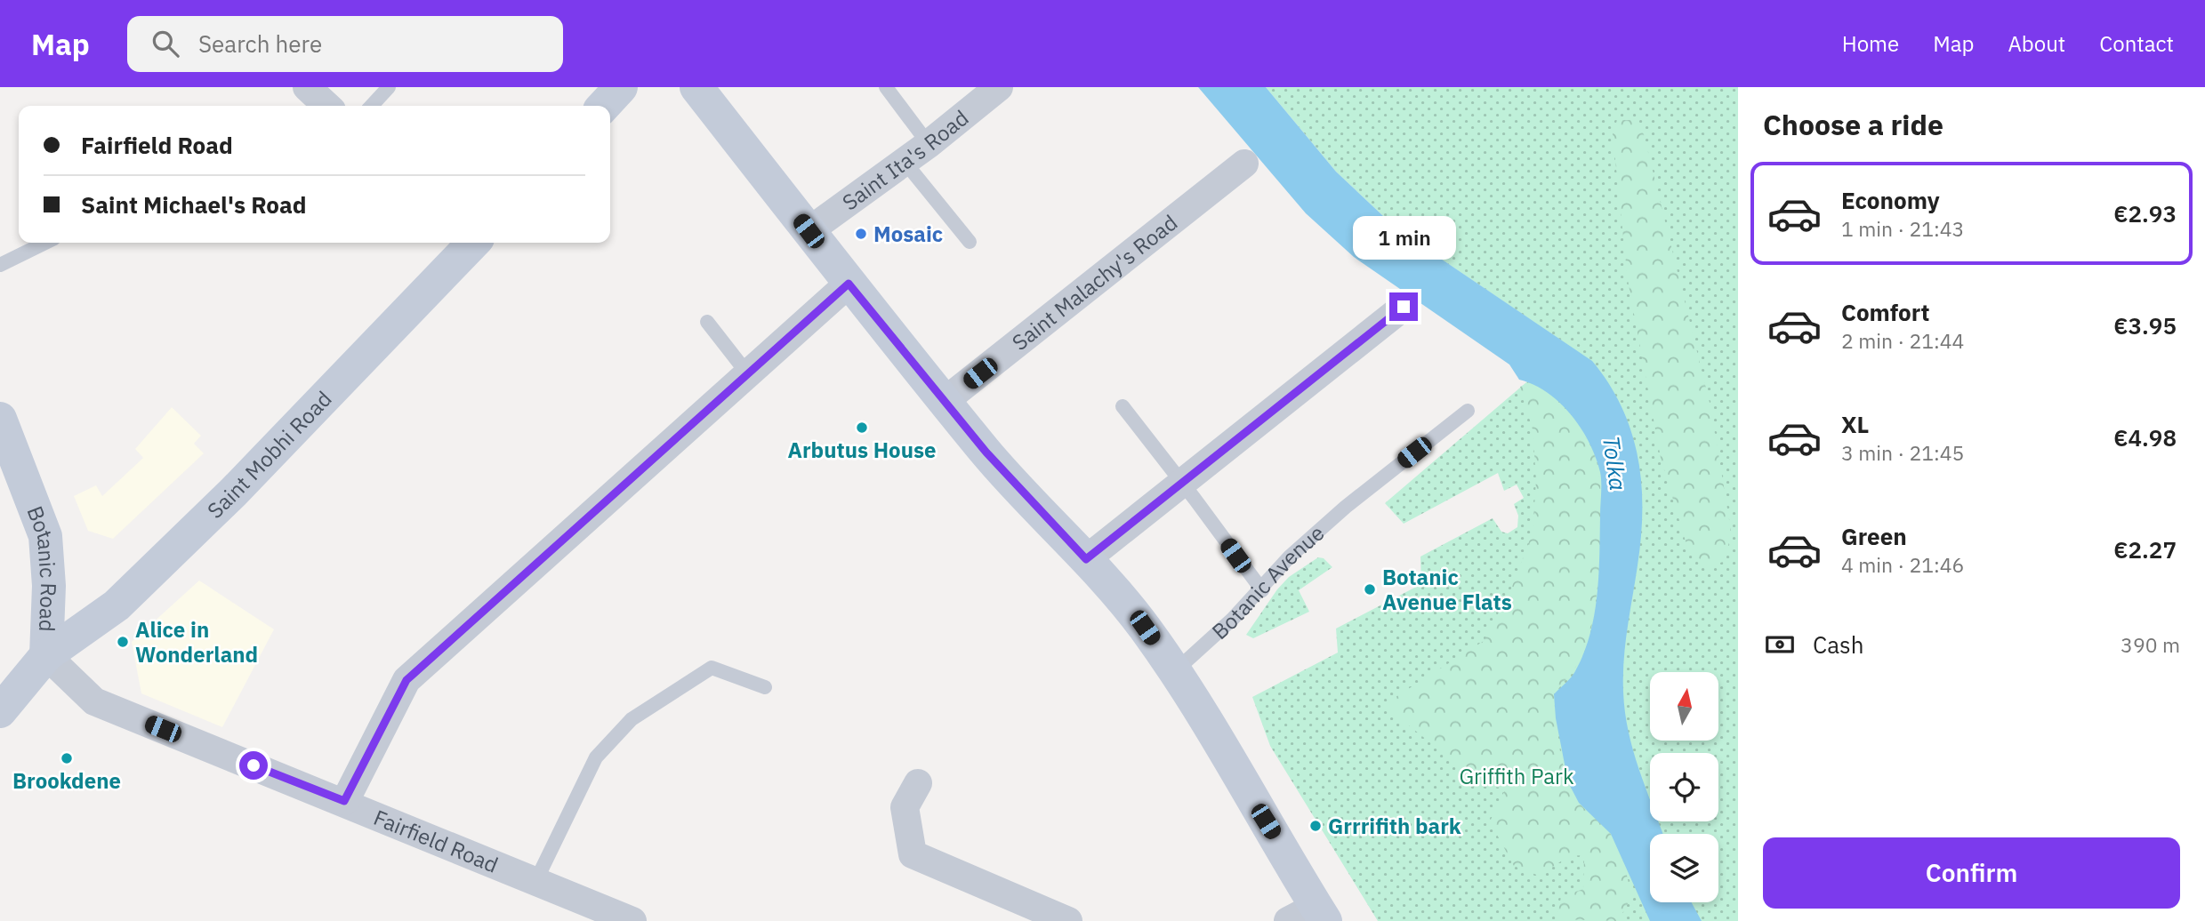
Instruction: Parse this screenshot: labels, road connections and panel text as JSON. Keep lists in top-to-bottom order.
{
  "streets": {
    "street": [
      "Saint Ita's Road",
      "Saint Malachy's Road",
      "Saint Mobhi Road",
      "Botanic Road",
      "Fairfield Road"
    ],
    "lane": ["Botanic Avenue"]
  },
  "crossings": [
    ["Saint Mobhi Road", "Botanic Road"],
    ["Saint Mobhi Road", "Fairfield Road"],
    ["Botanic Road", "Fairfield Road"]
  ],
  "water": ["Tolka"],
  "parks": ["Griffith Park"],
  "places": [
    "Mosaic",
    "Arbutus House",
    "Botanic Avenue Flats",
    "Alice in Wonderland",
    "Brookdene",
    "Grrrifith bark"
  ],
  "north": "top",
  "page": {
    "header": "Map",
    "search": "Search here",
    "nav": [
      "Home",
      "Map",
      "About",
      "Contact"
    ],
    "heading": "Choose a ride",
    "banner": ["Fairfield Road", "Saint Michael's Road"],
    "list": [
      {
        "name": "Economy",
        "note": "1 min · 21:43",
        "value": "€2.93"
      },
      {
        "name": "Comfort",
        "note": "2 min · 21:44",
        "value": "€3.95"
      },
      {
        "name": "XL",
        "note": "3 min · 21:45",
        "value": "€4.98"
      },
      {
        "name": "Green",
        "note": "4 min · 21:46",
        "value": "€2.27"
      }
    ],
    "bubble": "1 min",
    "pay": ["Cash", "390 m"],
    "buttons": "Confirm"
  }
}
